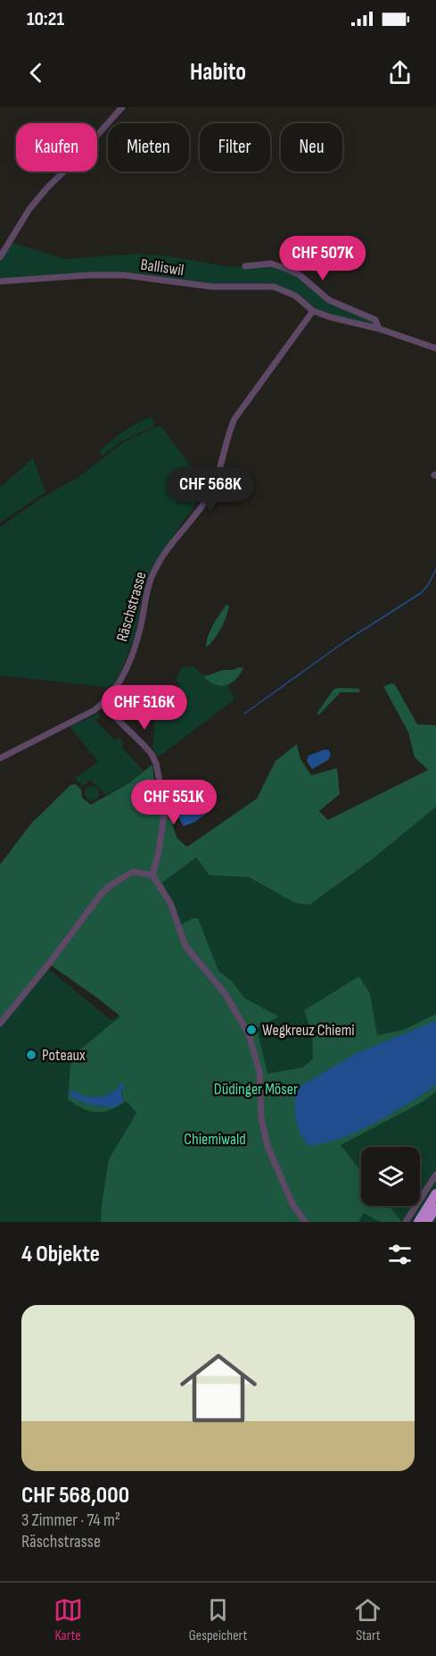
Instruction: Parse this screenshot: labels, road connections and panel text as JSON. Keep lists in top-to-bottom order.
{
  "streets": {
    "street": ["Balliswil", "Räschstrasse"]
  },
  "crossings": [
    ["Balliswil", "Räschstrasse"]
  ],
  "parks": ["Düdinger Möser", "Chiemiwald"],
  "places": ["Wegkreuz Chiemi", "Poteaux"],
  "page": {
    "status": "10:21",
    "header": "Habito",
    "chip": [
      "Kaufen",
      "Mieten",
      "Filter",
      "Neu"
    ],
    "price": [
      "CHF 507K",
      "CHF 568K",
      "CHF 516K",
      "CHF 551K"
    ],
    "heading": "4 Objekte",
    "list": [
      {
        "name": "CHF 568,000",
        "note": "3 Zimmer · 74 m² · Räschstrasse"
      }
    ],
    "tabs": ["Karte", "Gespeichert", "Start"]
  }
}
